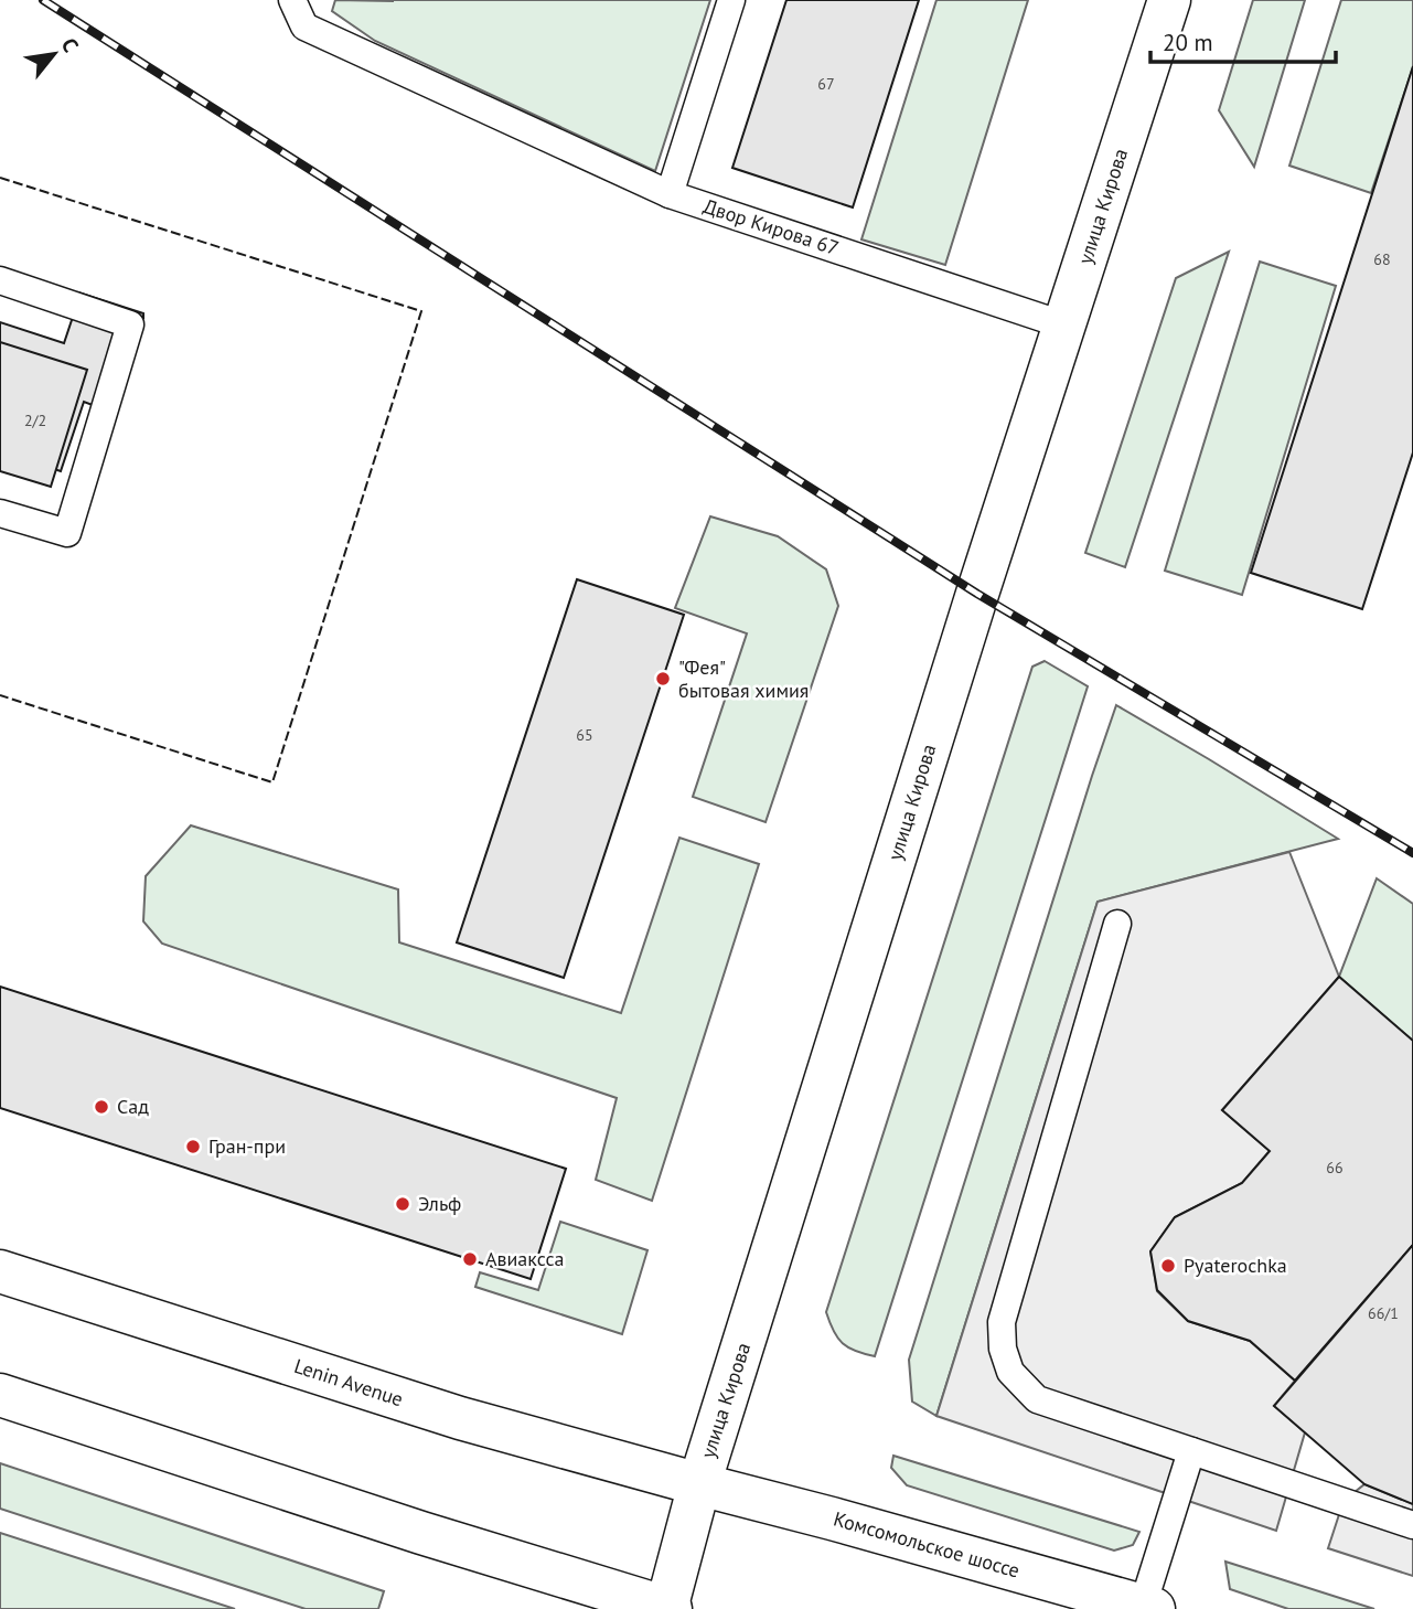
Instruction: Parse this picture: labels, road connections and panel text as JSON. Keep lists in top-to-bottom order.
{
  "streets": {
    "main road": ["улица Кирова", "Lenin Avenue", "Комсомольское шоссе"],
    "lane": ["Двор Кирова 67"]
  },
  "crossings": [
    ["улица Кирова", "Двор Кирова 67"],
    ["улица Кирова", "Lenin Avenue"],
    ["улица Кирова", "Комсомольское шоссе"],
    ["Lenin Avenue", "Комсомольское шоссе"]
  ],
  "places": [
    "\"Фея\" бытовая химия",
    "Сад",
    "Гран-при",
    "Эльф",
    "Авиаксса",
    "Pyaterochka"
  ],
  "house_numbers": [
    "67",
    "68",
    "2/2",
    "65",
    "66",
    "66/1"
  ],
  "scale_bar": "20 m",
  "north": "top right"
}
